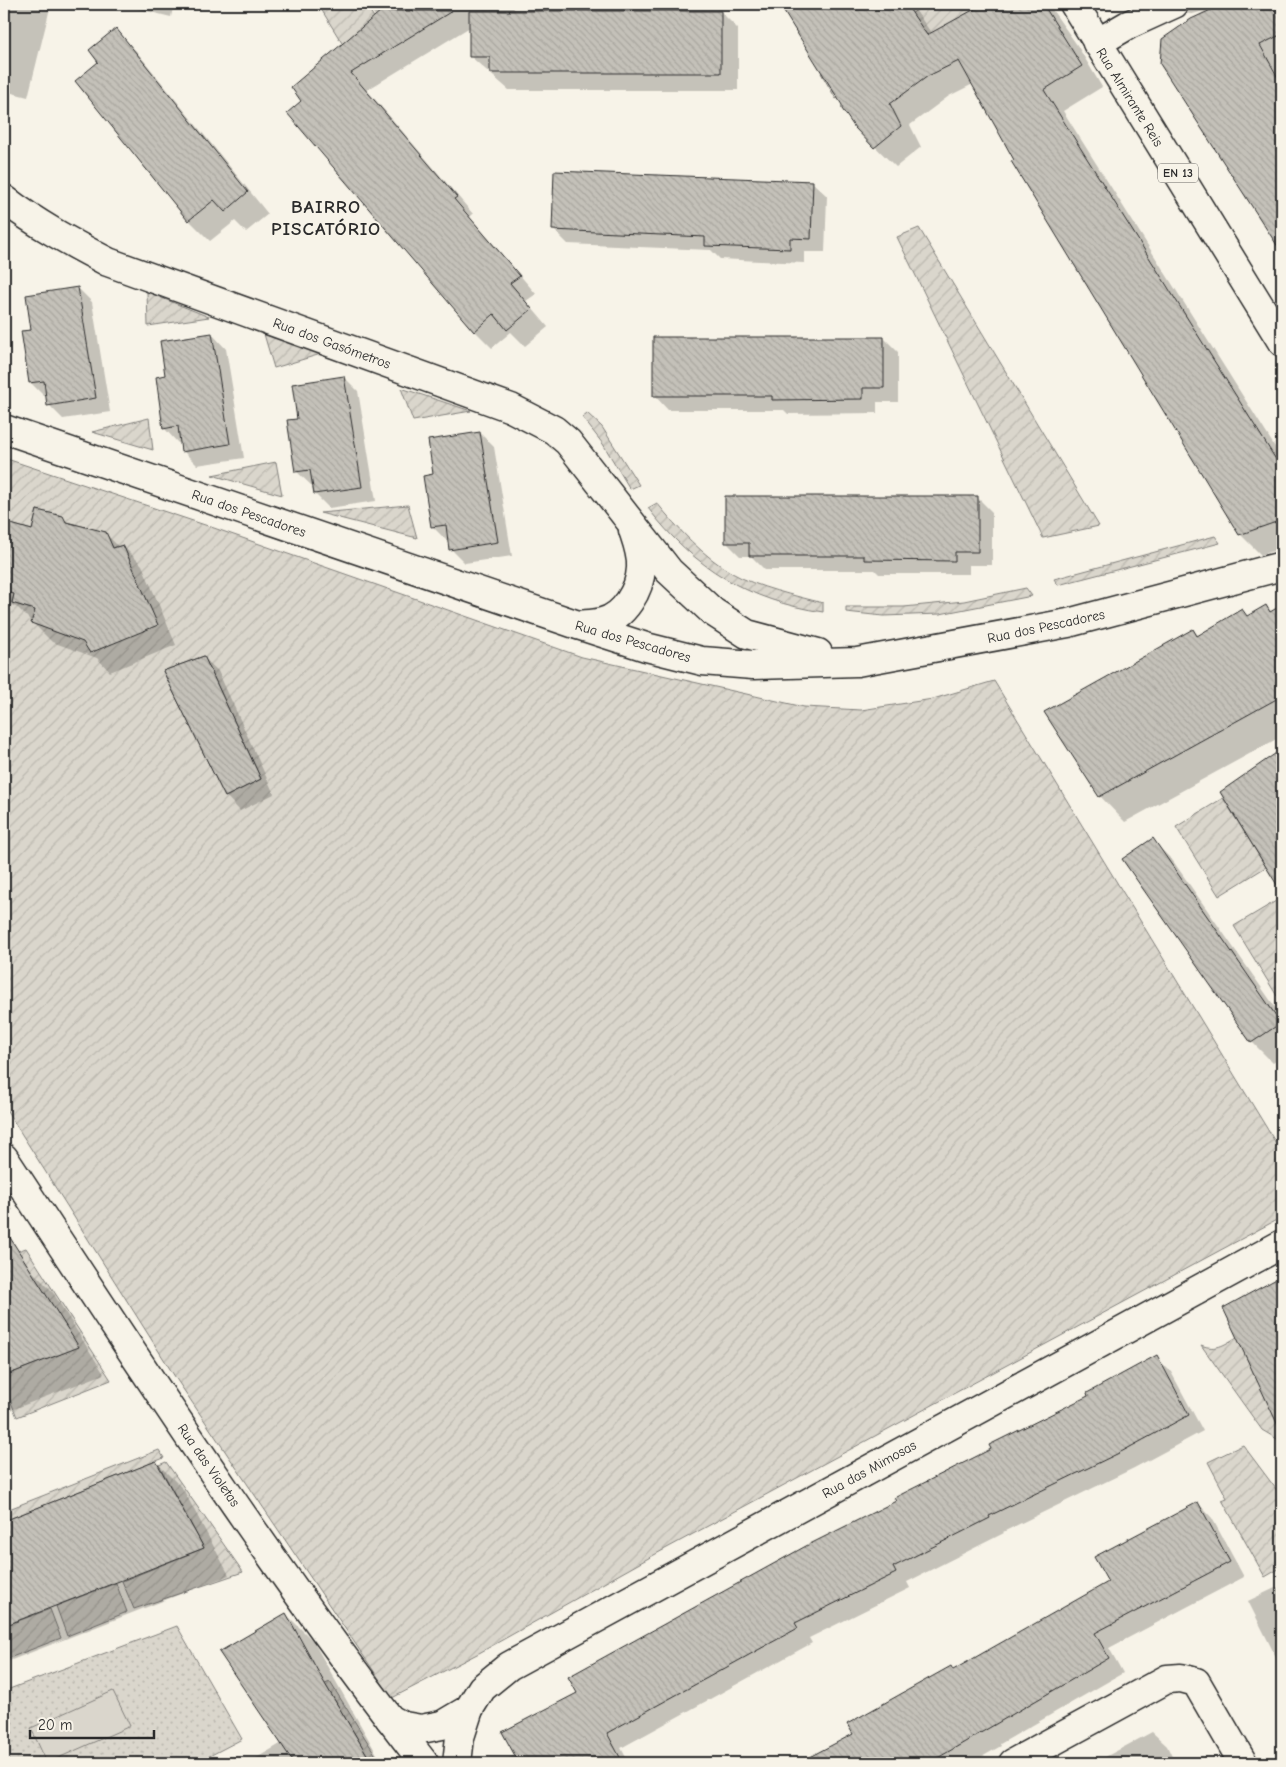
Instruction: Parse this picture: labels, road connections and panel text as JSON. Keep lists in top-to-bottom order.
{
  "streets": {
    "street": [
      "Rua Almirante Reis",
      "EN 13",
      "Rua dos Gasómetros",
      "Rua dos Pescadores",
      "Rua das Violetas",
      "Rua das Mimosas"
    ]
  },
  "crossings": [
    ["Rua dos Gasómetros", "Rua dos Pescadores"],
    ["Rua das Violetas", "Rua das Mimosas"]
  ],
  "districts": ["BAIRRO PISCATÓRIO"],
  "scale_bar": "20 m"
}
